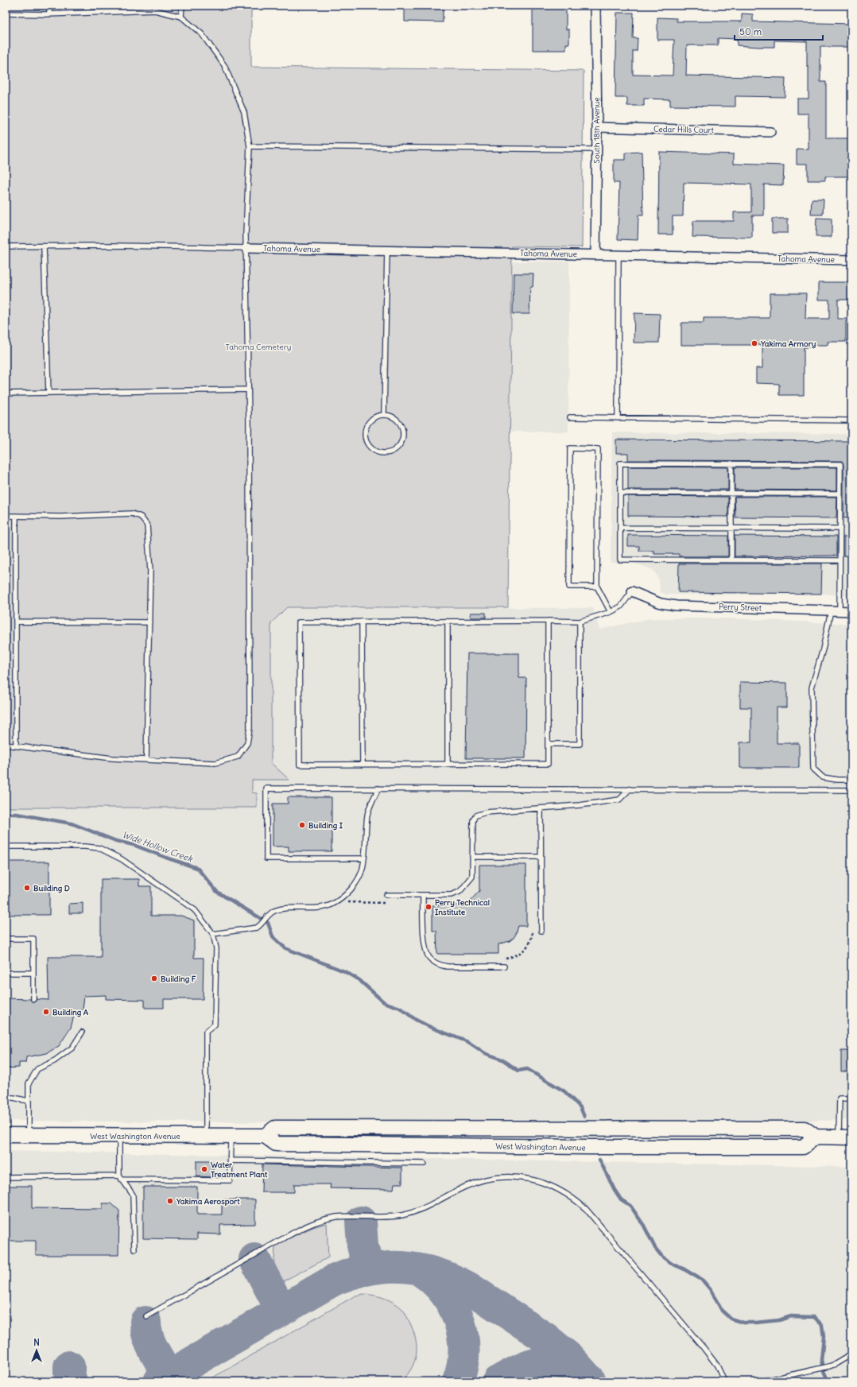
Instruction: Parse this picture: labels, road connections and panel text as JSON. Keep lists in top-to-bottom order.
{
  "streets": {
    "main road": ["West Washington Avenue"],
    "street": [
      "Cedar Hills Court",
      "South 18th Avenue",
      "Tahoma Avenue",
      "Perry Street"
    ]
  },
  "crossings": [
    ["Cedar Hills Court", "South 18th Avenue"],
    ["South 18th Avenue", "Tahoma Avenue"]
  ],
  "water": ["Wide Hollow Creek"],
  "parks": ["Tahoma Cemetery"],
  "places": [
    "Yakima Armory",
    "Building I",
    "Building D",
    "Perry Technical Institute",
    "Building F",
    "Building A",
    "Water Treatment Plant",
    "Yakima Aerosport"
  ],
  "scale_bar": "50 m",
  "north": "top"
}
